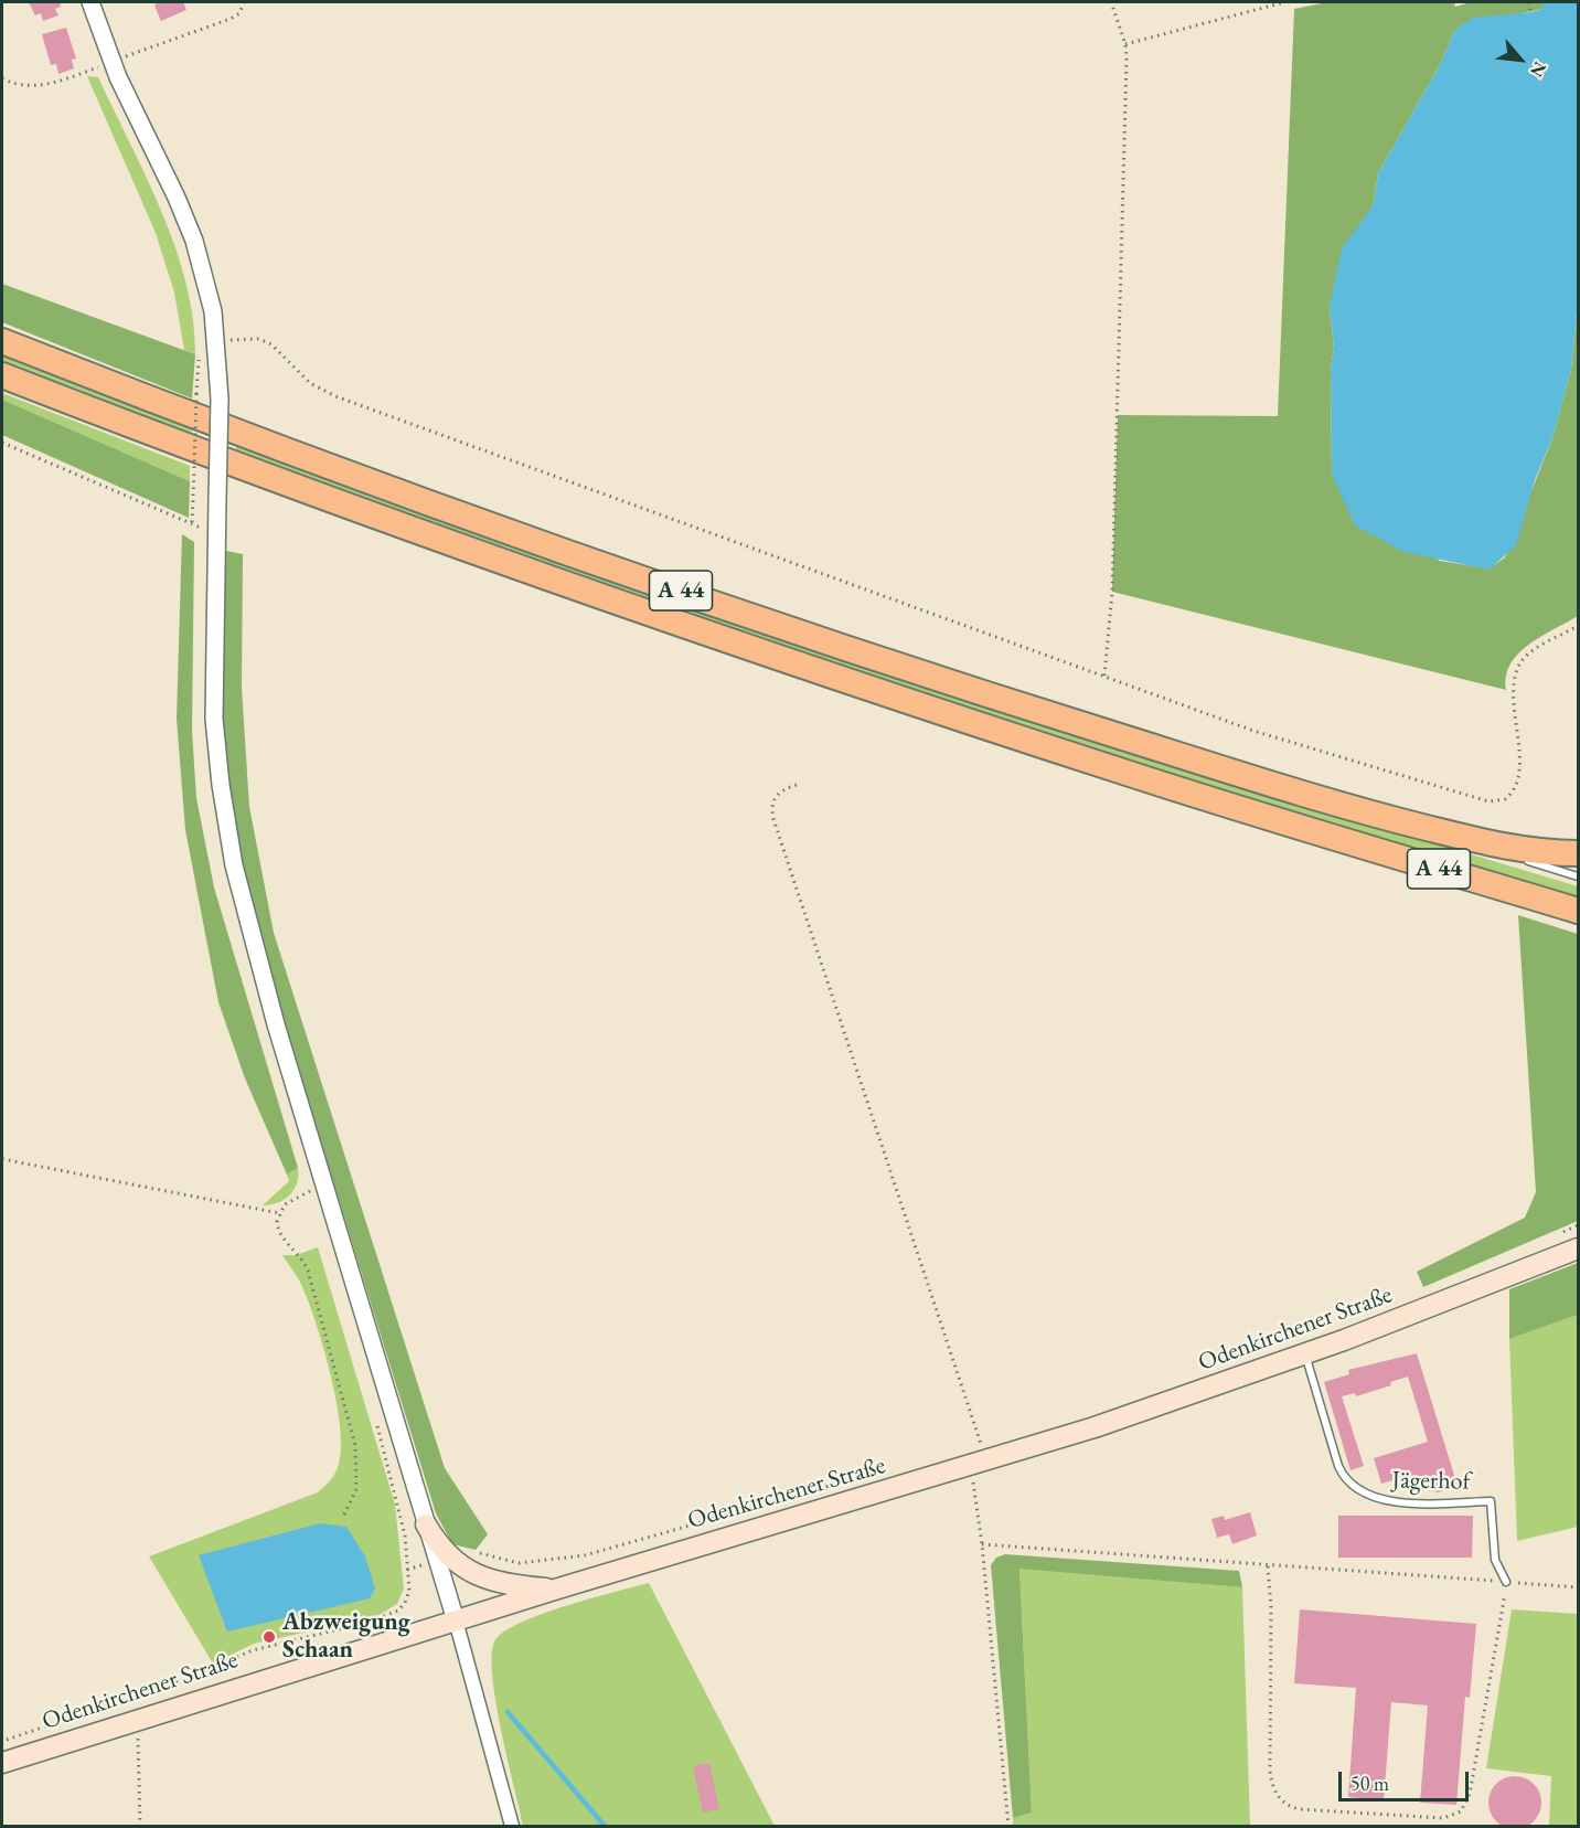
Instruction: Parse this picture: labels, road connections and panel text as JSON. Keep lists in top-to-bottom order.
{
  "streets": {
    "highway": ["A 44"],
    "main road": ["Odenkirchener Straße"],
    "lane": ["Jägerhof"]
  },
  "crossings": [
    ["Odenkirchener Straße", "Jägerhof"]
  ],
  "places": ["Abzweigung Schaan"],
  "scale_bar": "50 m",
  "north": "bottom right"
}
